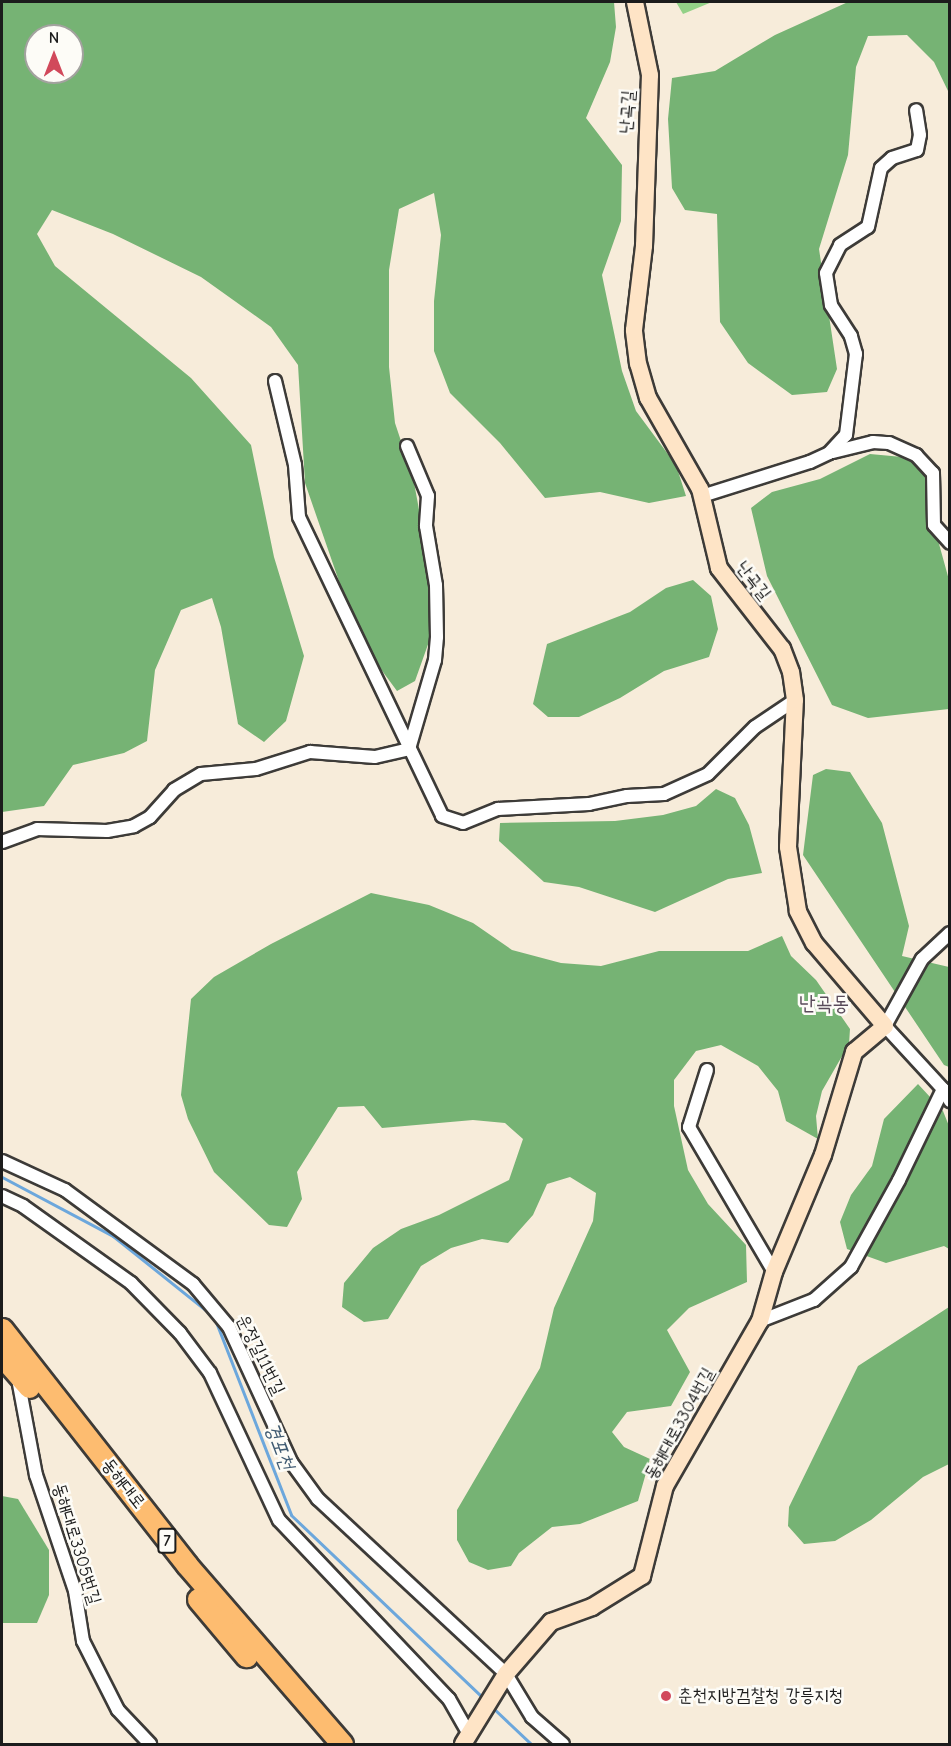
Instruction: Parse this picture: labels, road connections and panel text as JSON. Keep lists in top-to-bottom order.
{
  "streets": {
    "highway": ["동해대로", "7"],
    "street": [
      "난곡길",
      "운정길11번길",
      "동해대로3304번길",
      "동해대로3305번길"
    ]
  },
  "crossings": [
    ["난곡길", "동해대로3304번길"],
    ["운정길11번길", "동해대로3304번길"],
    ["동해대로", "동해대로3305번길"]
  ],
  "districts": ["난곡동"],
  "water": ["경포천"],
  "places": ["춘천지방검찰청 강릉지청"],
  "north": "top"
}
